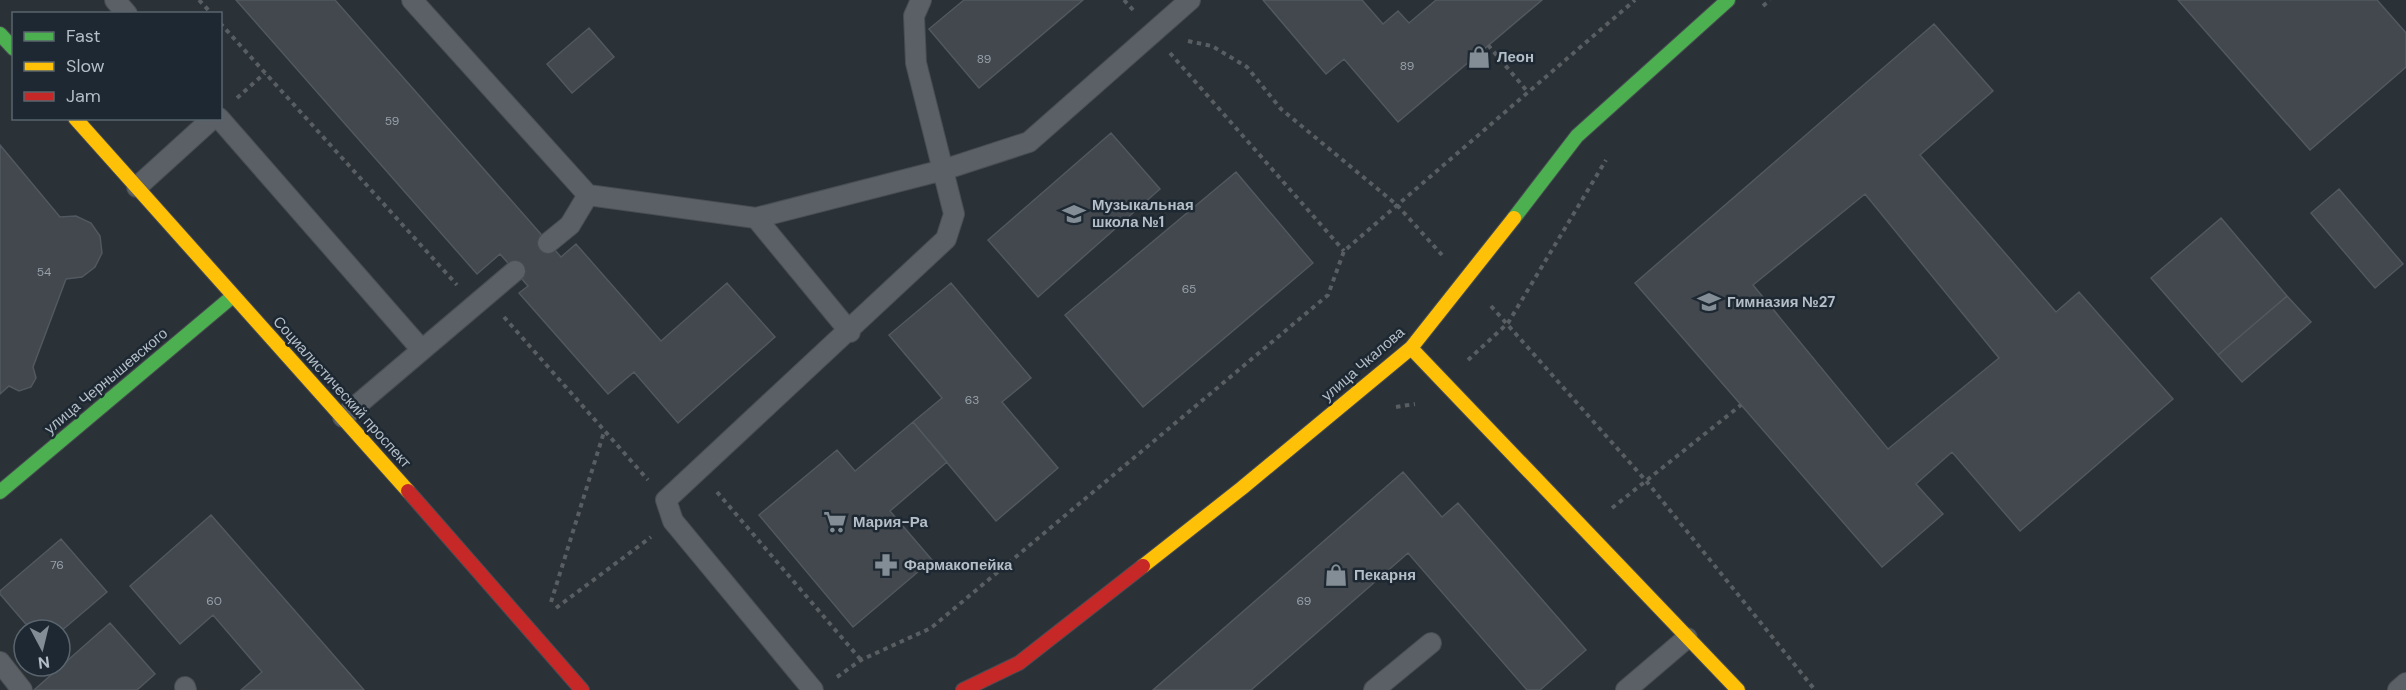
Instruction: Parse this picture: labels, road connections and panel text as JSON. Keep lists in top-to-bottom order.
{
  "streets": {
    "street": ["улица Чкалова", "улица Чернышевского", "Социалистический проспект"]
  },
  "crossings": [
    ["улица Чернышевского", "Социалистический проспект"]
  ],
  "places": {
    "shop": ["Леон", "Пекарня"],
    "school or university": ["Музыкальная школа №1", "Гимназия №27"],
    "supermarket": ["Мария-Ра"],
    "pharmacy": ["Фармакопейка"]
  },
  "house_numbers": [
    "89",
    "89",
    "59",
    "54",
    "65",
    "63",
    "76",
    "60",
    "69"
  ],
  "legend": ["Fast", "Slow", "Jam"],
  "north": "bottom"
}
